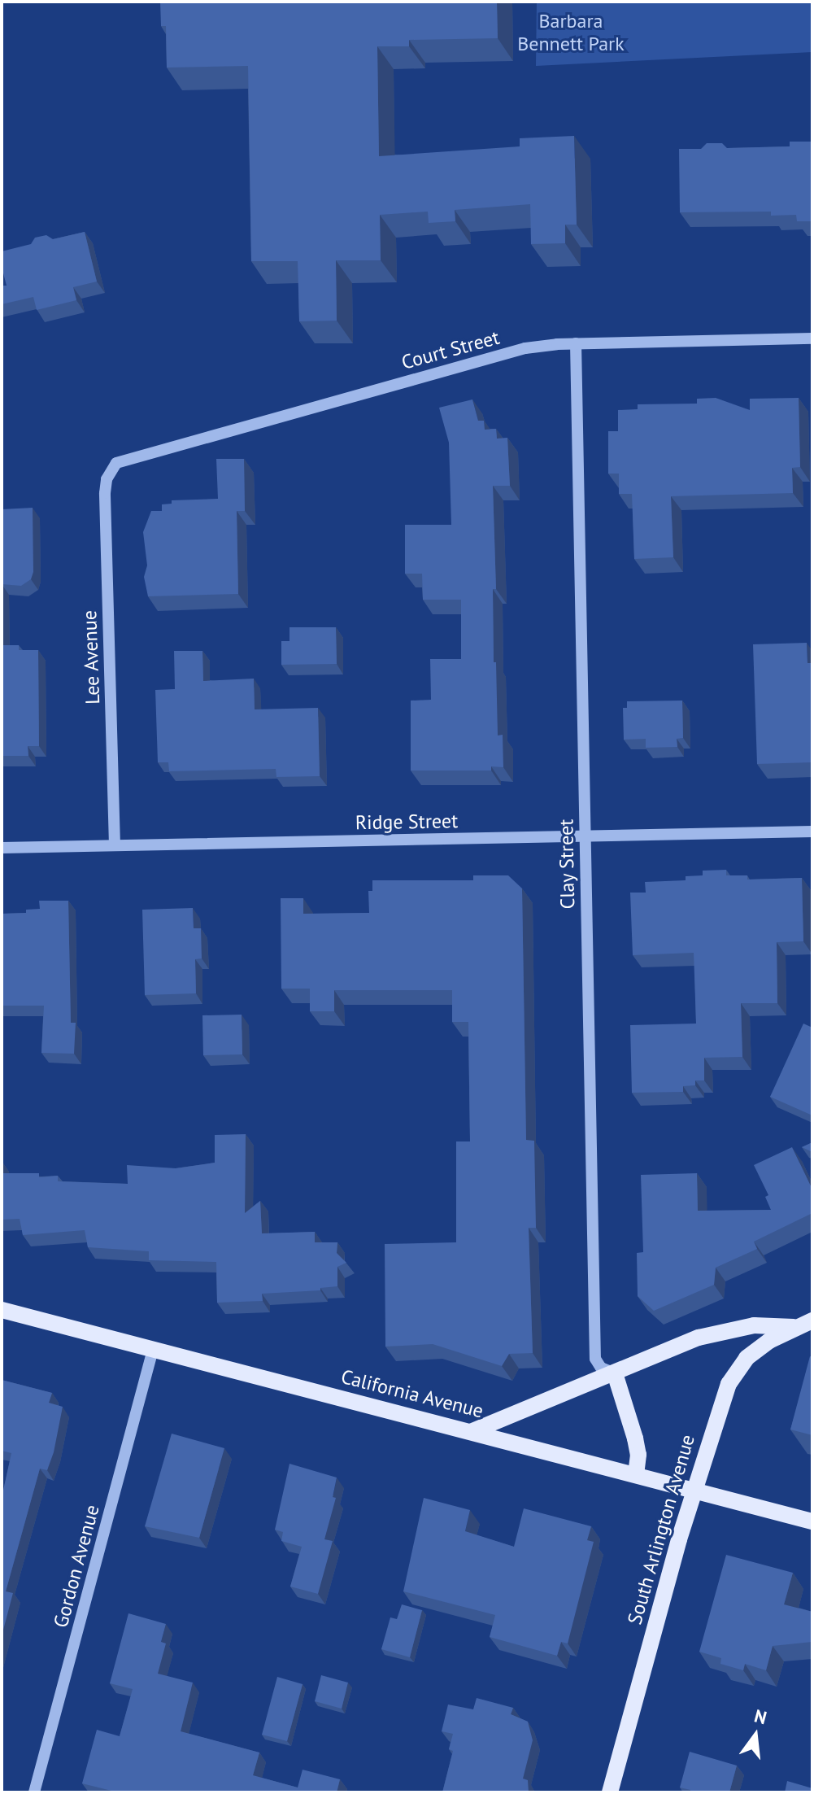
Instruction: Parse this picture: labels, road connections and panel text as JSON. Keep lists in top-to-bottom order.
{
  "streets": {
    "main road": ["California Avenue", "South Arlington Avenue"],
    "street": [
      "Court Street",
      "Lee Avenue",
      "Ridge Street",
      "Clay Street",
      "Gordon Avenue"
    ]
  },
  "crossings": [
    ["Court Street", "Lee Avenue"],
    ["Court Street", "Clay Street"],
    ["Lee Avenue", "Ridge Street"],
    ["Ridge Street", "Clay Street"],
    ["California Avenue", "South Arlington Avenue"],
    ["California Avenue", "Gordon Avenue"]
  ],
  "parks": ["Barbara Bennett Park"],
  "north": "top"
}
